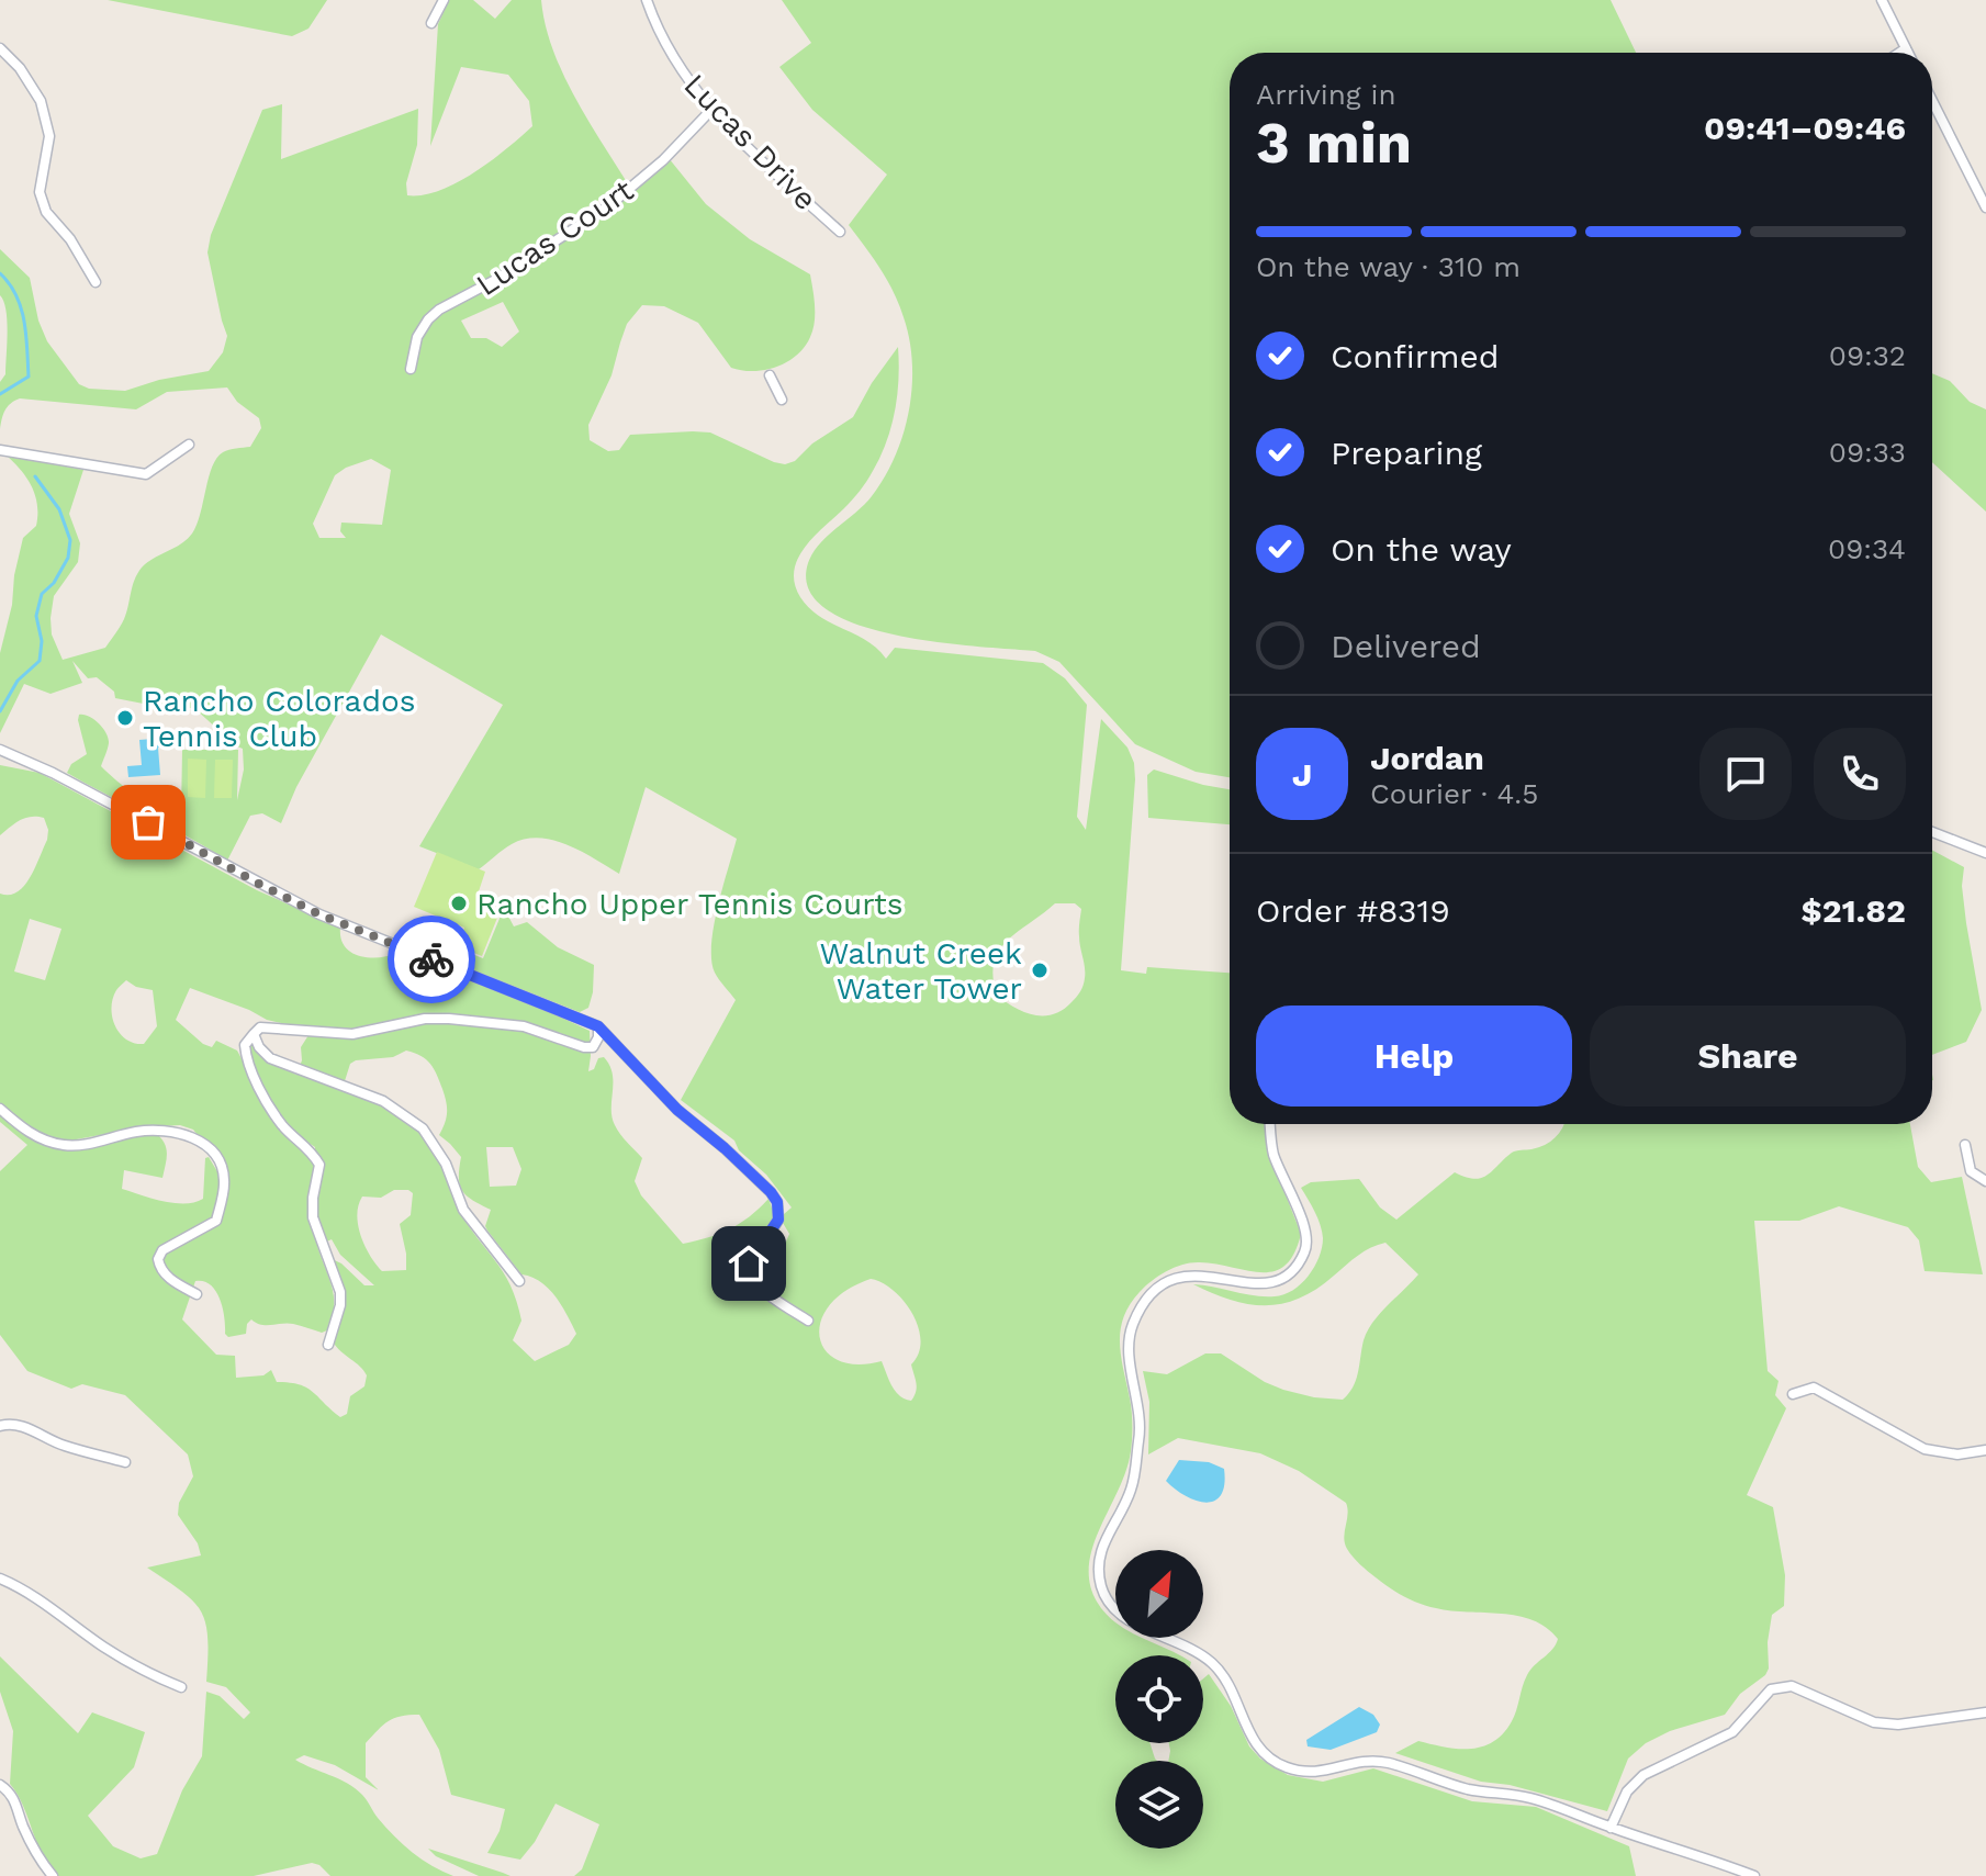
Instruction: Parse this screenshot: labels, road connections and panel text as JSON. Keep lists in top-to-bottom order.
{
  "streets": {
    "street": ["Lucas Drive", "Lucas Court"]
  },
  "crossings": [
    ["Lucas Drive", "Lucas Court"]
  ],
  "places": ["Rancho Colorados Tennis Club", "Rancho Upper Tennis Courts", "Walnut Creek Water Tower"],
  "north": "top right",
  "page": {
    "heading": ["3 min", "Arriving in", "09:41–09:46"],
    "panel": [
      "Jordan",
      "Courier · 4.5",
      "Order #8319",
      "$21.82"
    ],
    "bar": "On the way · 310 m",
    "list": [
      ["Confirmed", "09:32"],
      ["Preparing", "09:33"],
      ["On the way", "09:34"],
      "Delivered"
    ],
    "round": "J",
    "buttons": ["Help", "Share"]
  }
}
